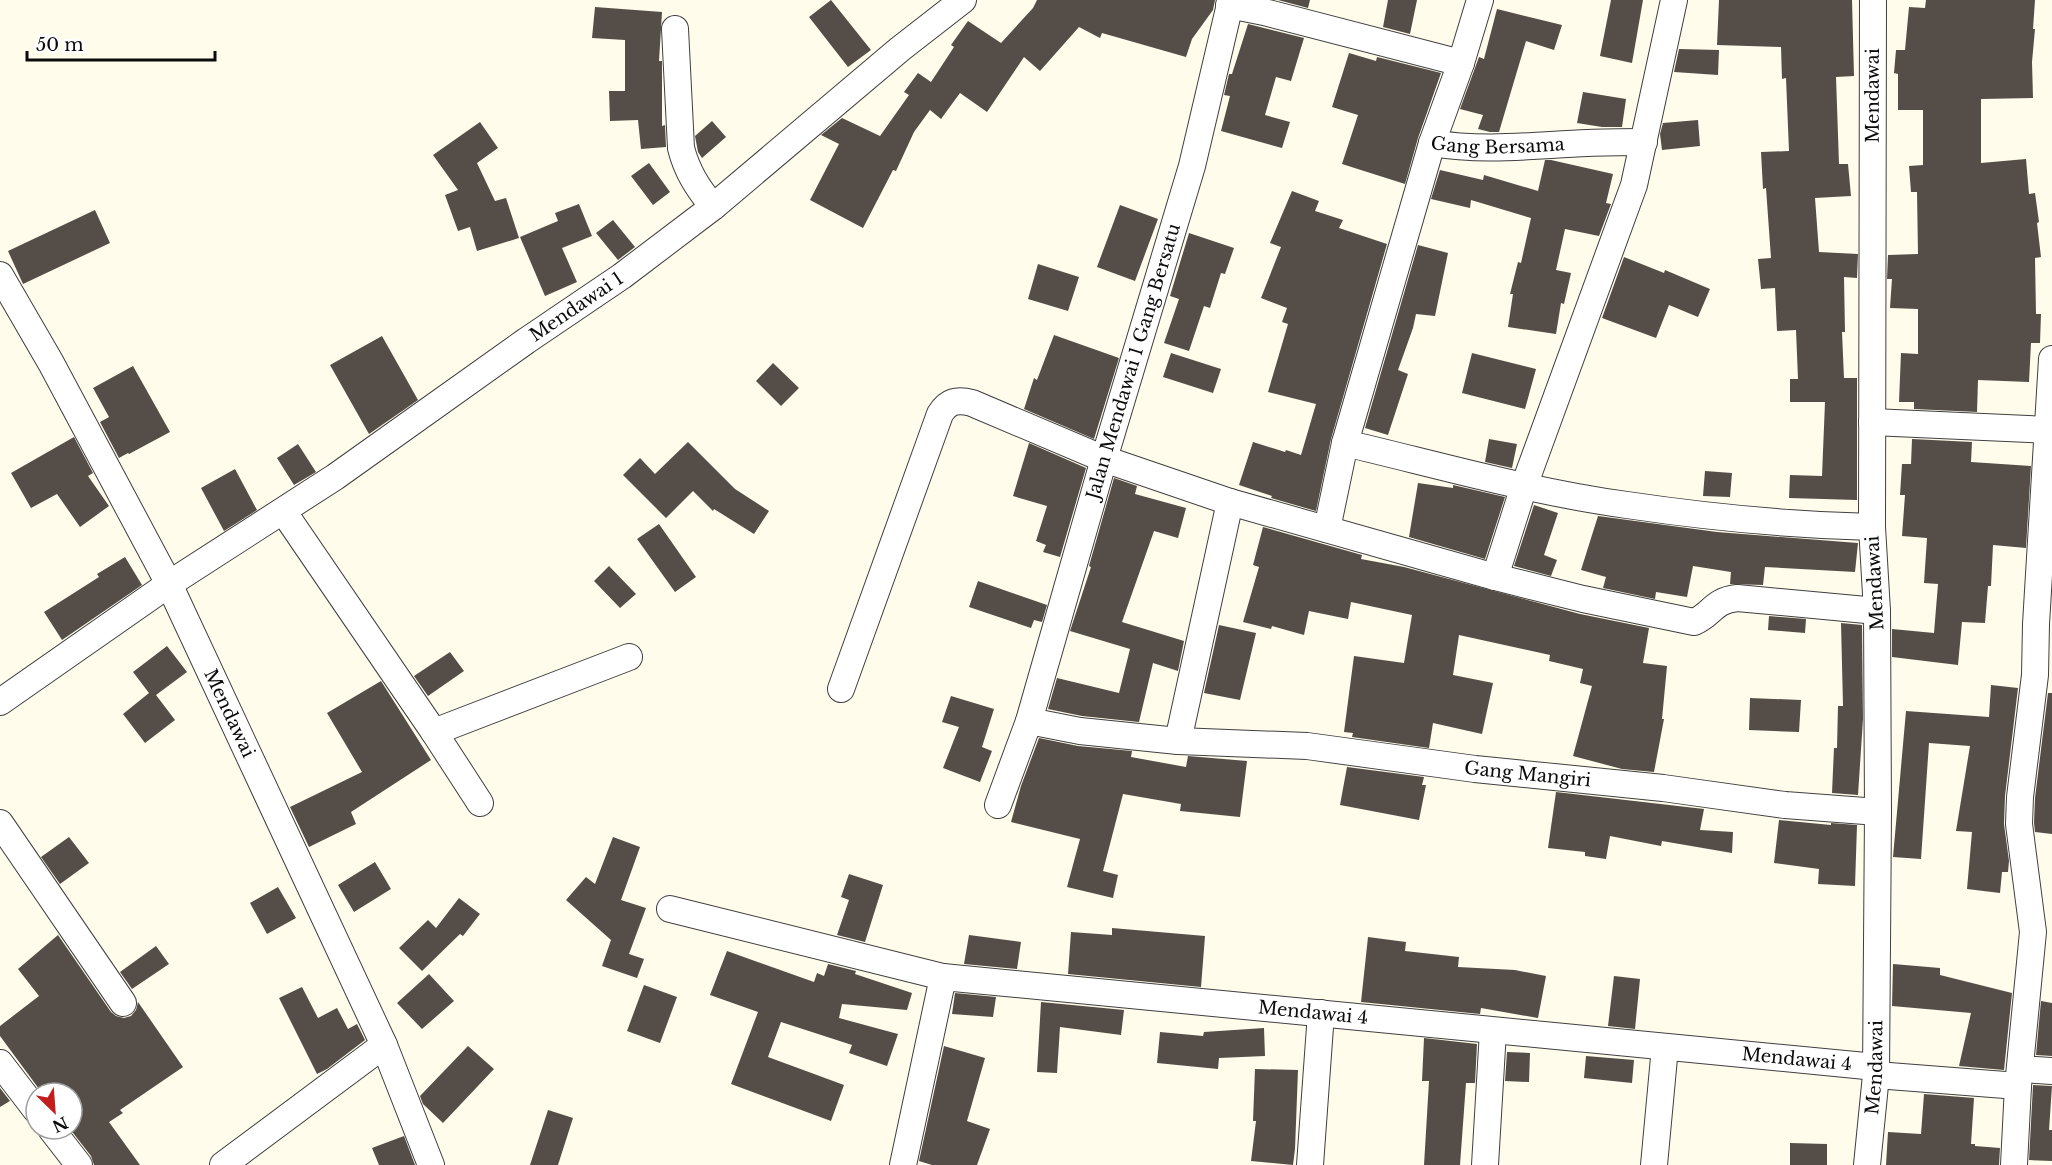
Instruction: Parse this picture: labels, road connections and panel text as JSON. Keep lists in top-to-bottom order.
{
  "streets": {
    "street": [
      "Mendawai",
      "Gang Bersama",
      "Mendawai 1",
      "Jalan Mendawai 1 Gang Bersatu",
      "Gang Mangiri",
      "Mendawai 4"
    ]
  },
  "crossings": [
    ["Mendawai", "Mendawai 1"],
    ["Mendawai", "Gang Mangiri"],
    ["Mendawai", "Mendawai 4"],
    ["Jalan Mendawai 1 Gang Bersatu", "Gang Mangiri"]
  ],
  "scale_bar": "50 m",
  "north": "bottom right"
}
